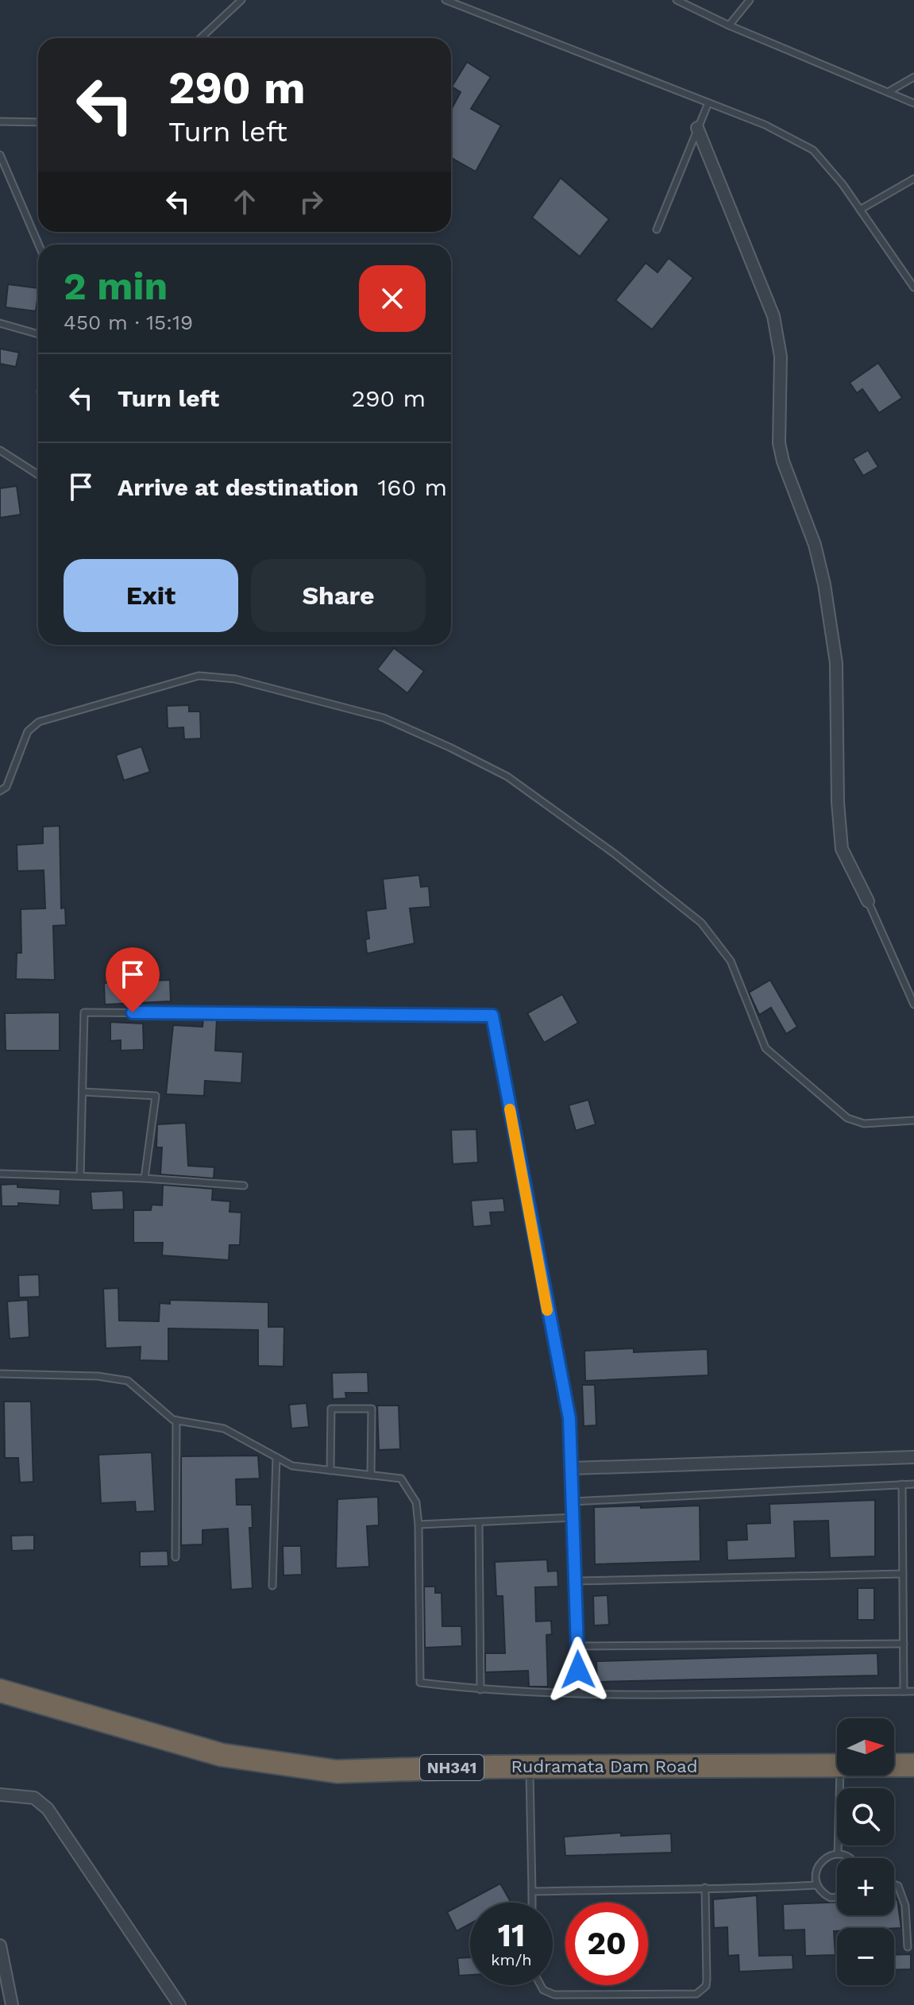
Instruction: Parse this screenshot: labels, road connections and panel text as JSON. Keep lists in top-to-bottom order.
{
  "streets": {
    "highway": ["Rudramata Dam Road", "NH341"]
  },
  "north": "right",
  "page": {
    "turn": ["290 m", "Turn left"],
    "heading": ["2 min", "450 m · 15:19"],
    "list": [
      {
        "name": "Turn left",
        "value": "290 m"
      },
      {
        "name": "Arrive at destination",
        "value": "160 m"
      }
    ],
    "buttons": ["Exit", "Share"],
    "map_buttons": ["+", "−"],
    "speed": "11 km/h",
    "limit": "20"
  }
}
